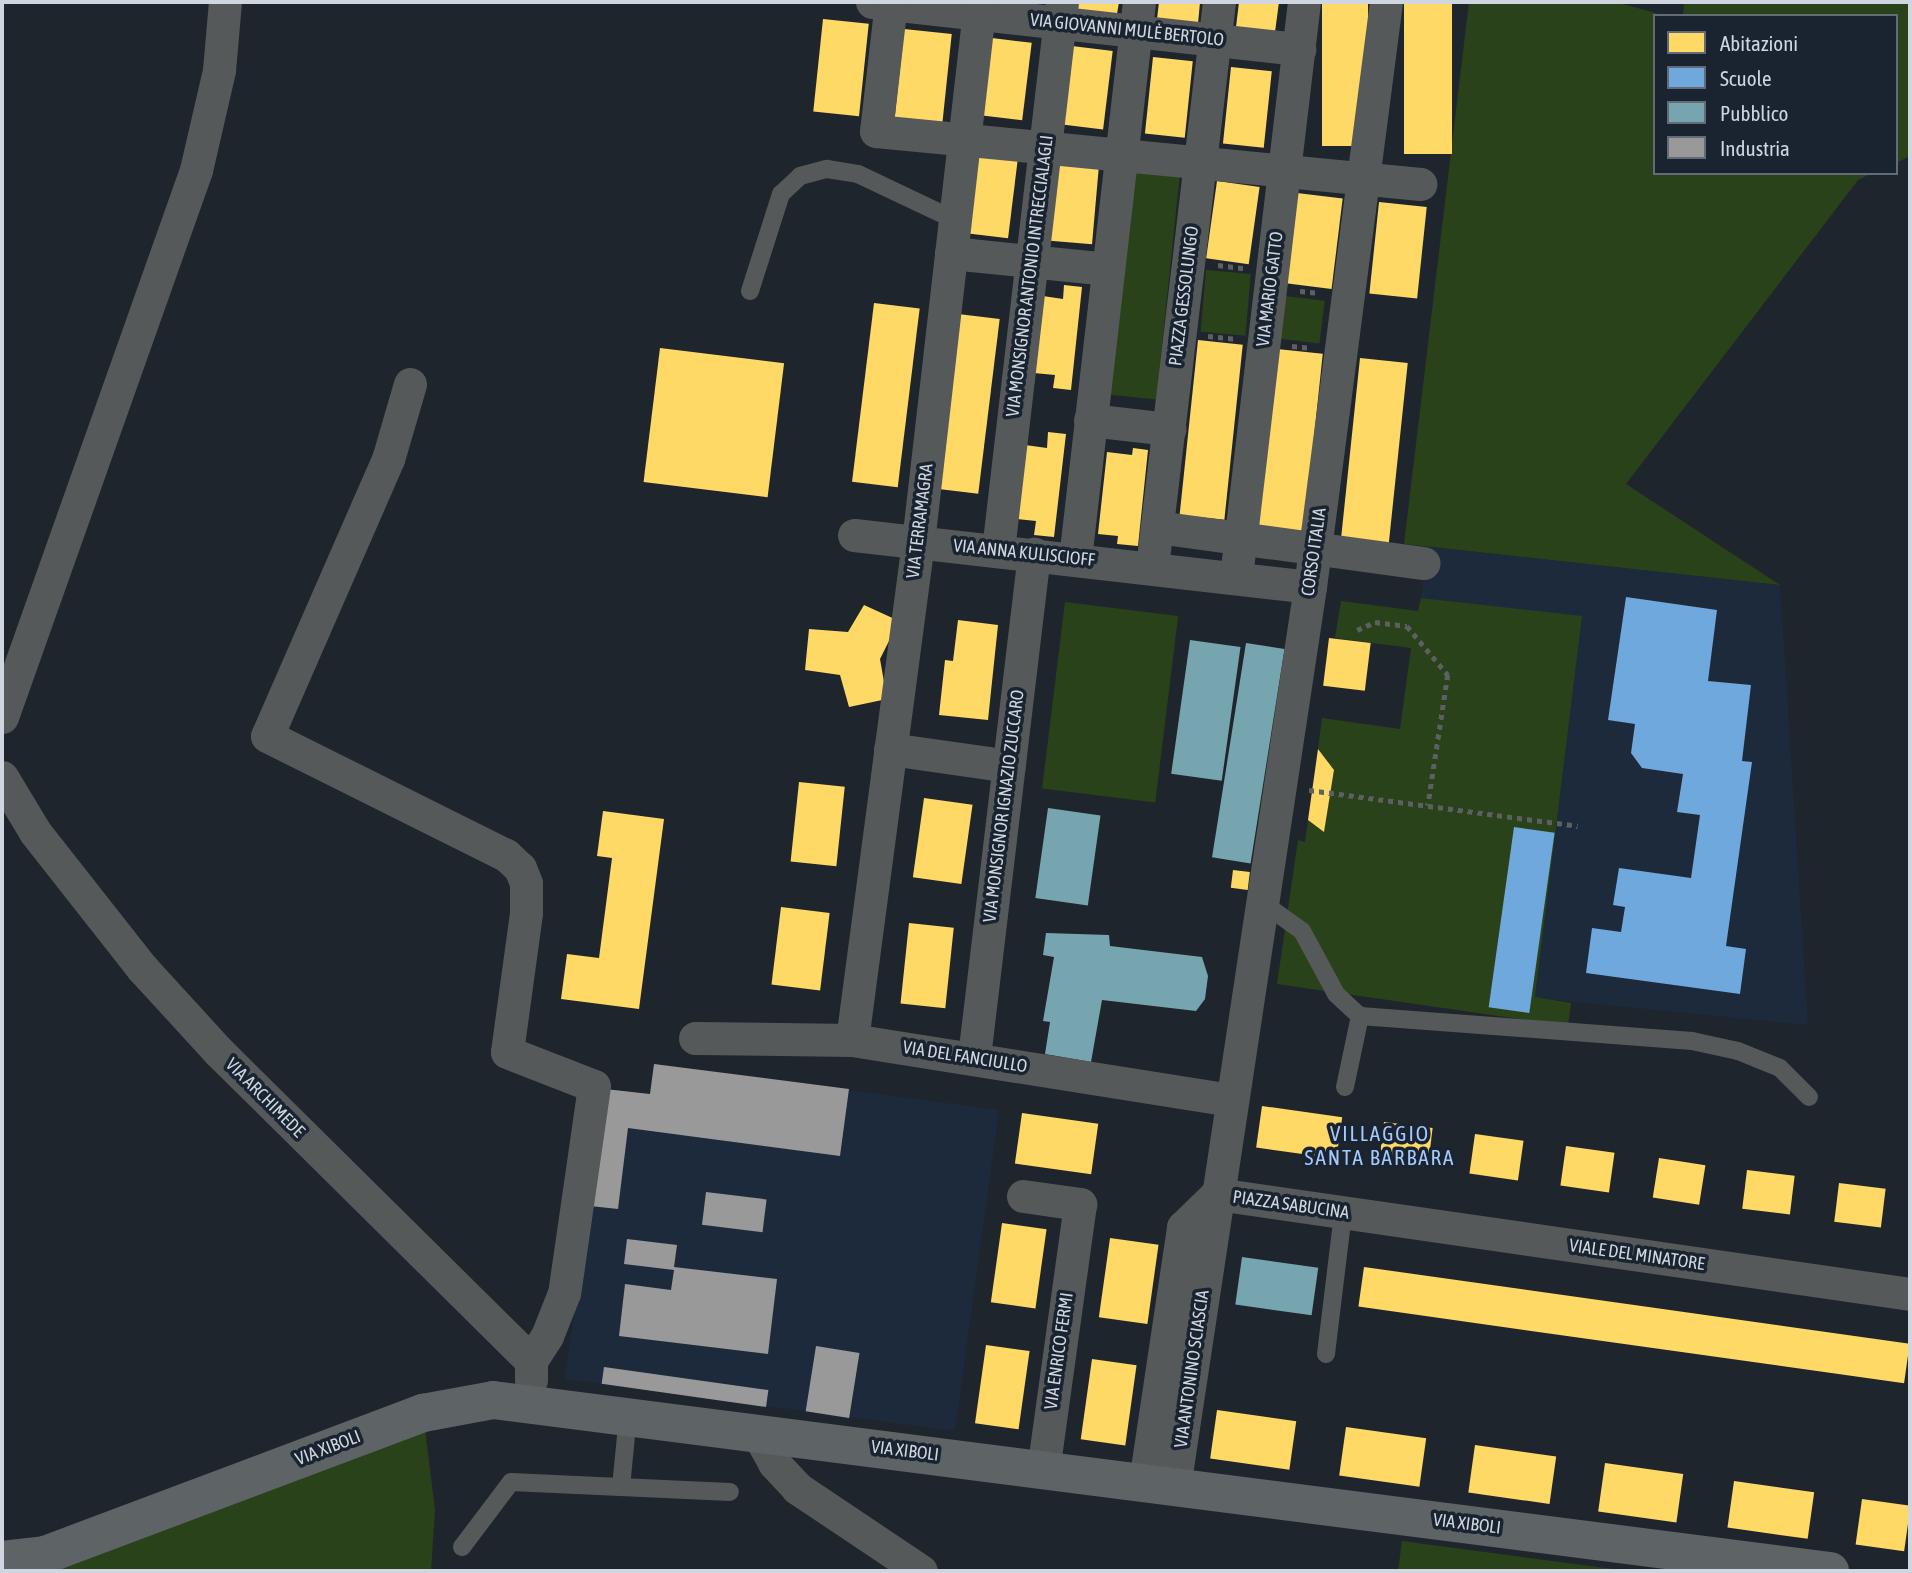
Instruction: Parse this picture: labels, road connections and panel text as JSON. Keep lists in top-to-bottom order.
{
  "streets": {
    "main road": ["VIA XIBOLI"],
    "street": [
      "VIA GIOVANNI MULÈ BERTOLO",
      "VIA MONSIGNOR ANTONIO INTRECCIALAGLI",
      "VIA MARIO GATTO",
      "PIAZZA GESSOLUNGO",
      "VIA TERRAMAGRA",
      "CORSO ITALIA",
      "VIA ANNA KULISCIOFF",
      "VIA MONSIGNOR IGNAZIO ZUCCARO",
      "VIA DEL FANCIULLO",
      "VIA ARCHIMEDE",
      "PIAZZA SABUCINA",
      "VIALE DEL MINATORE",
      "VIA ENRICO FERMI",
      "VIA ANTONINO SCIASCIA"
    ]
  },
  "crossings": [
    ["VIA GIOVANNI MULÈ BERTOLO", "VIA MONSIGNOR ANTONIO INTRECCIALAGLI"],
    ["VIA GIOVANNI MULÈ BERTOLO", "VIA MARIO GATTO"],
    ["VIA GIOVANNI MULÈ BERTOLO", "PIAZZA GESSOLUNGO"],
    ["VIA GIOVANNI MULÈ BERTOLO", "VIA TERRAMAGRA"],
    ["VIA MONSIGNOR ANTONIO INTRECCIALAGLI", "VIA ANNA KULISCIOFF"],
    ["VIA MARIO GATTO", "VIA ANNA KULISCIOFF"],
    ["PIAZZA GESSOLUNGO", "VIA ANNA KULISCIOFF"],
    ["VIA TERRAMAGRA", "VIA ANNA KULISCIOFF"],
    ["VIA TERRAMAGRA", "VIA DEL FANCIULLO"],
    ["CORSO ITALIA", "VIA ANNA KULISCIOFF"],
    ["CORSO ITALIA", "VIA DEL FANCIULLO"],
    ["CORSO ITALIA", "PIAZZA SABUCINA"],
    ["CORSO ITALIA", "VIA ANTONINO SCIASCIA"],
    ["VIA ANNA KULISCIOFF", "VIA MONSIGNOR IGNAZIO ZUCCARO"],
    ["VIA MONSIGNOR IGNAZIO ZUCCARO", "VIA DEL FANCIULLO"],
    ["PIAZZA SABUCINA", "VIALE DEL MINATORE"],
    ["PIAZZA SABUCINA", "VIA ANTONINO SCIASCIA"],
    ["VIA ENRICO FERMI", "VIA XIBOLI"],
    ["VIA ANTONINO SCIASCIA", "VIA XIBOLI"]
  ],
  "districts": ["VILLAGGIO SANTA BARBARA"],
  "legend": [
    "Abitazioni",
    "Scuole",
    "Pubblico",
    "Industria"
  ]
}
